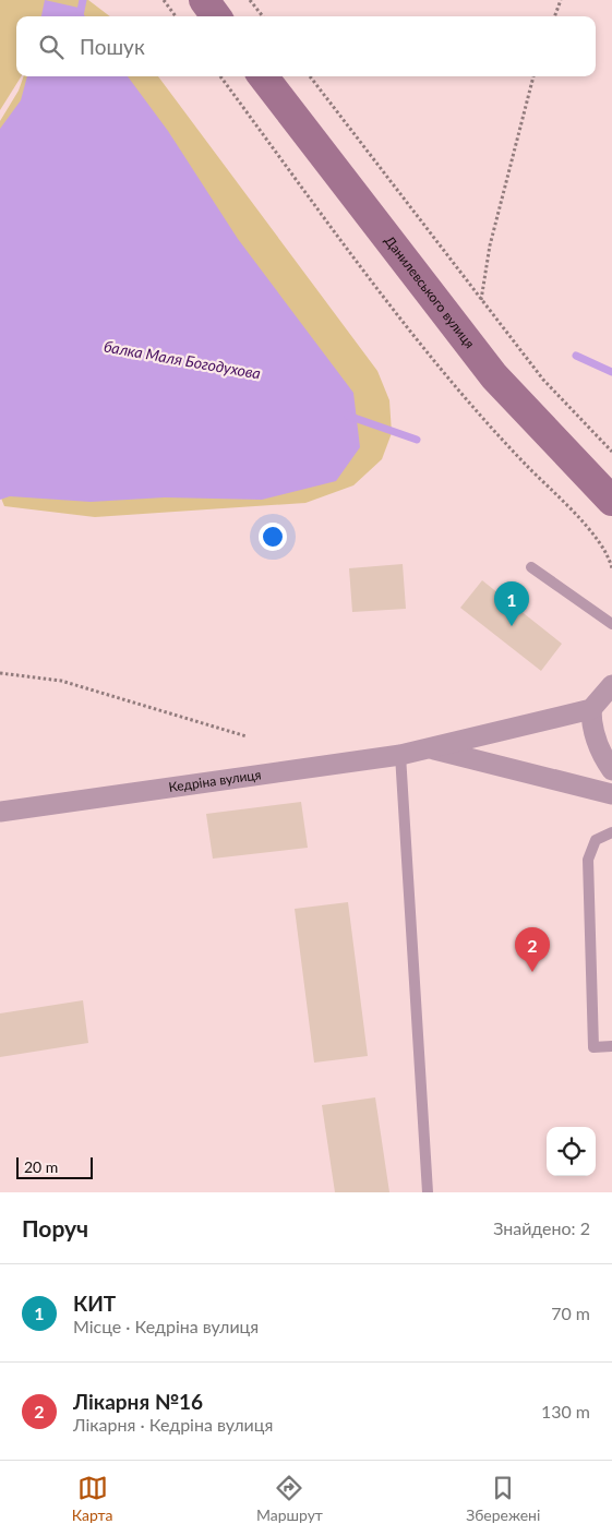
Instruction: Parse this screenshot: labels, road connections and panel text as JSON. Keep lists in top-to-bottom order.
{
  "streets": {
    "street": ["Данилевського вулиця", "Кедріна вулиця"]
  },
  "water": ["балка Маля Богодухова"],
  "scale_bar": "20 m",
  "page": {
    "search": "Пошук",
    "pins": ["1", "2"],
    "scale": "20 m",
    "heading": ["Поруч", "Знайдено: 2"],
    "list": [
      {
        "mark": "1",
        "name": "КИТ",
        "note": "Місце · Кедріна вулиця",
        "value": "70 m"
      },
      {
        "mark": "2",
        "name": "Лікарня №16",
        "note": "Лікарня · Кедріна вулиця",
        "value": "130 m"
      }
    ],
    "nav": ["Карта", "Маршрут", "Збережені"]
  }
}
